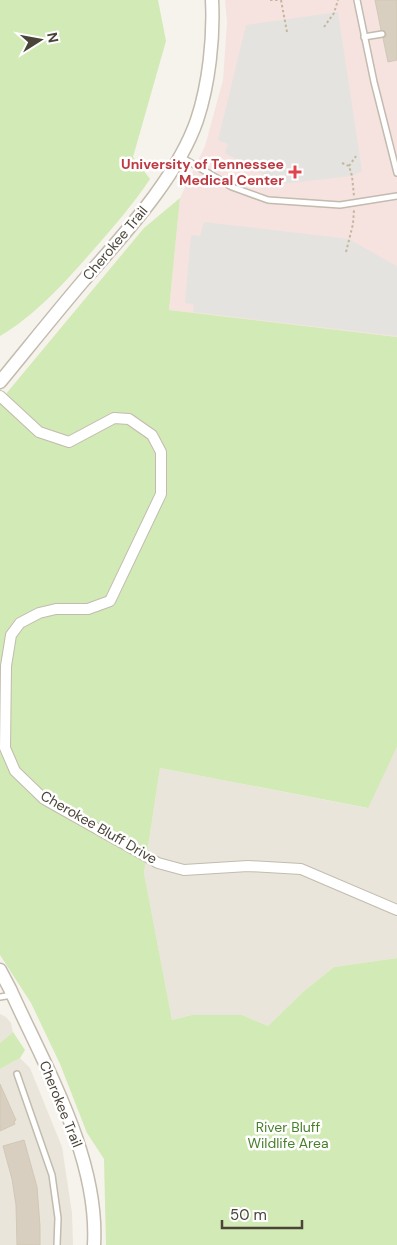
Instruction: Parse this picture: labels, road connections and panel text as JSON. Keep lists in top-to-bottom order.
{
  "streets": {
    "street": ["Cherokee Trail", "Cherokee Bluff Drive"]
  },
  "parks": ["River Bluff Wildlife Area"],
  "places": {
    "health": ["University of Tennessee Medical Center"]
  },
  "scale_bar": "50 m",
  "north": "right"
}
